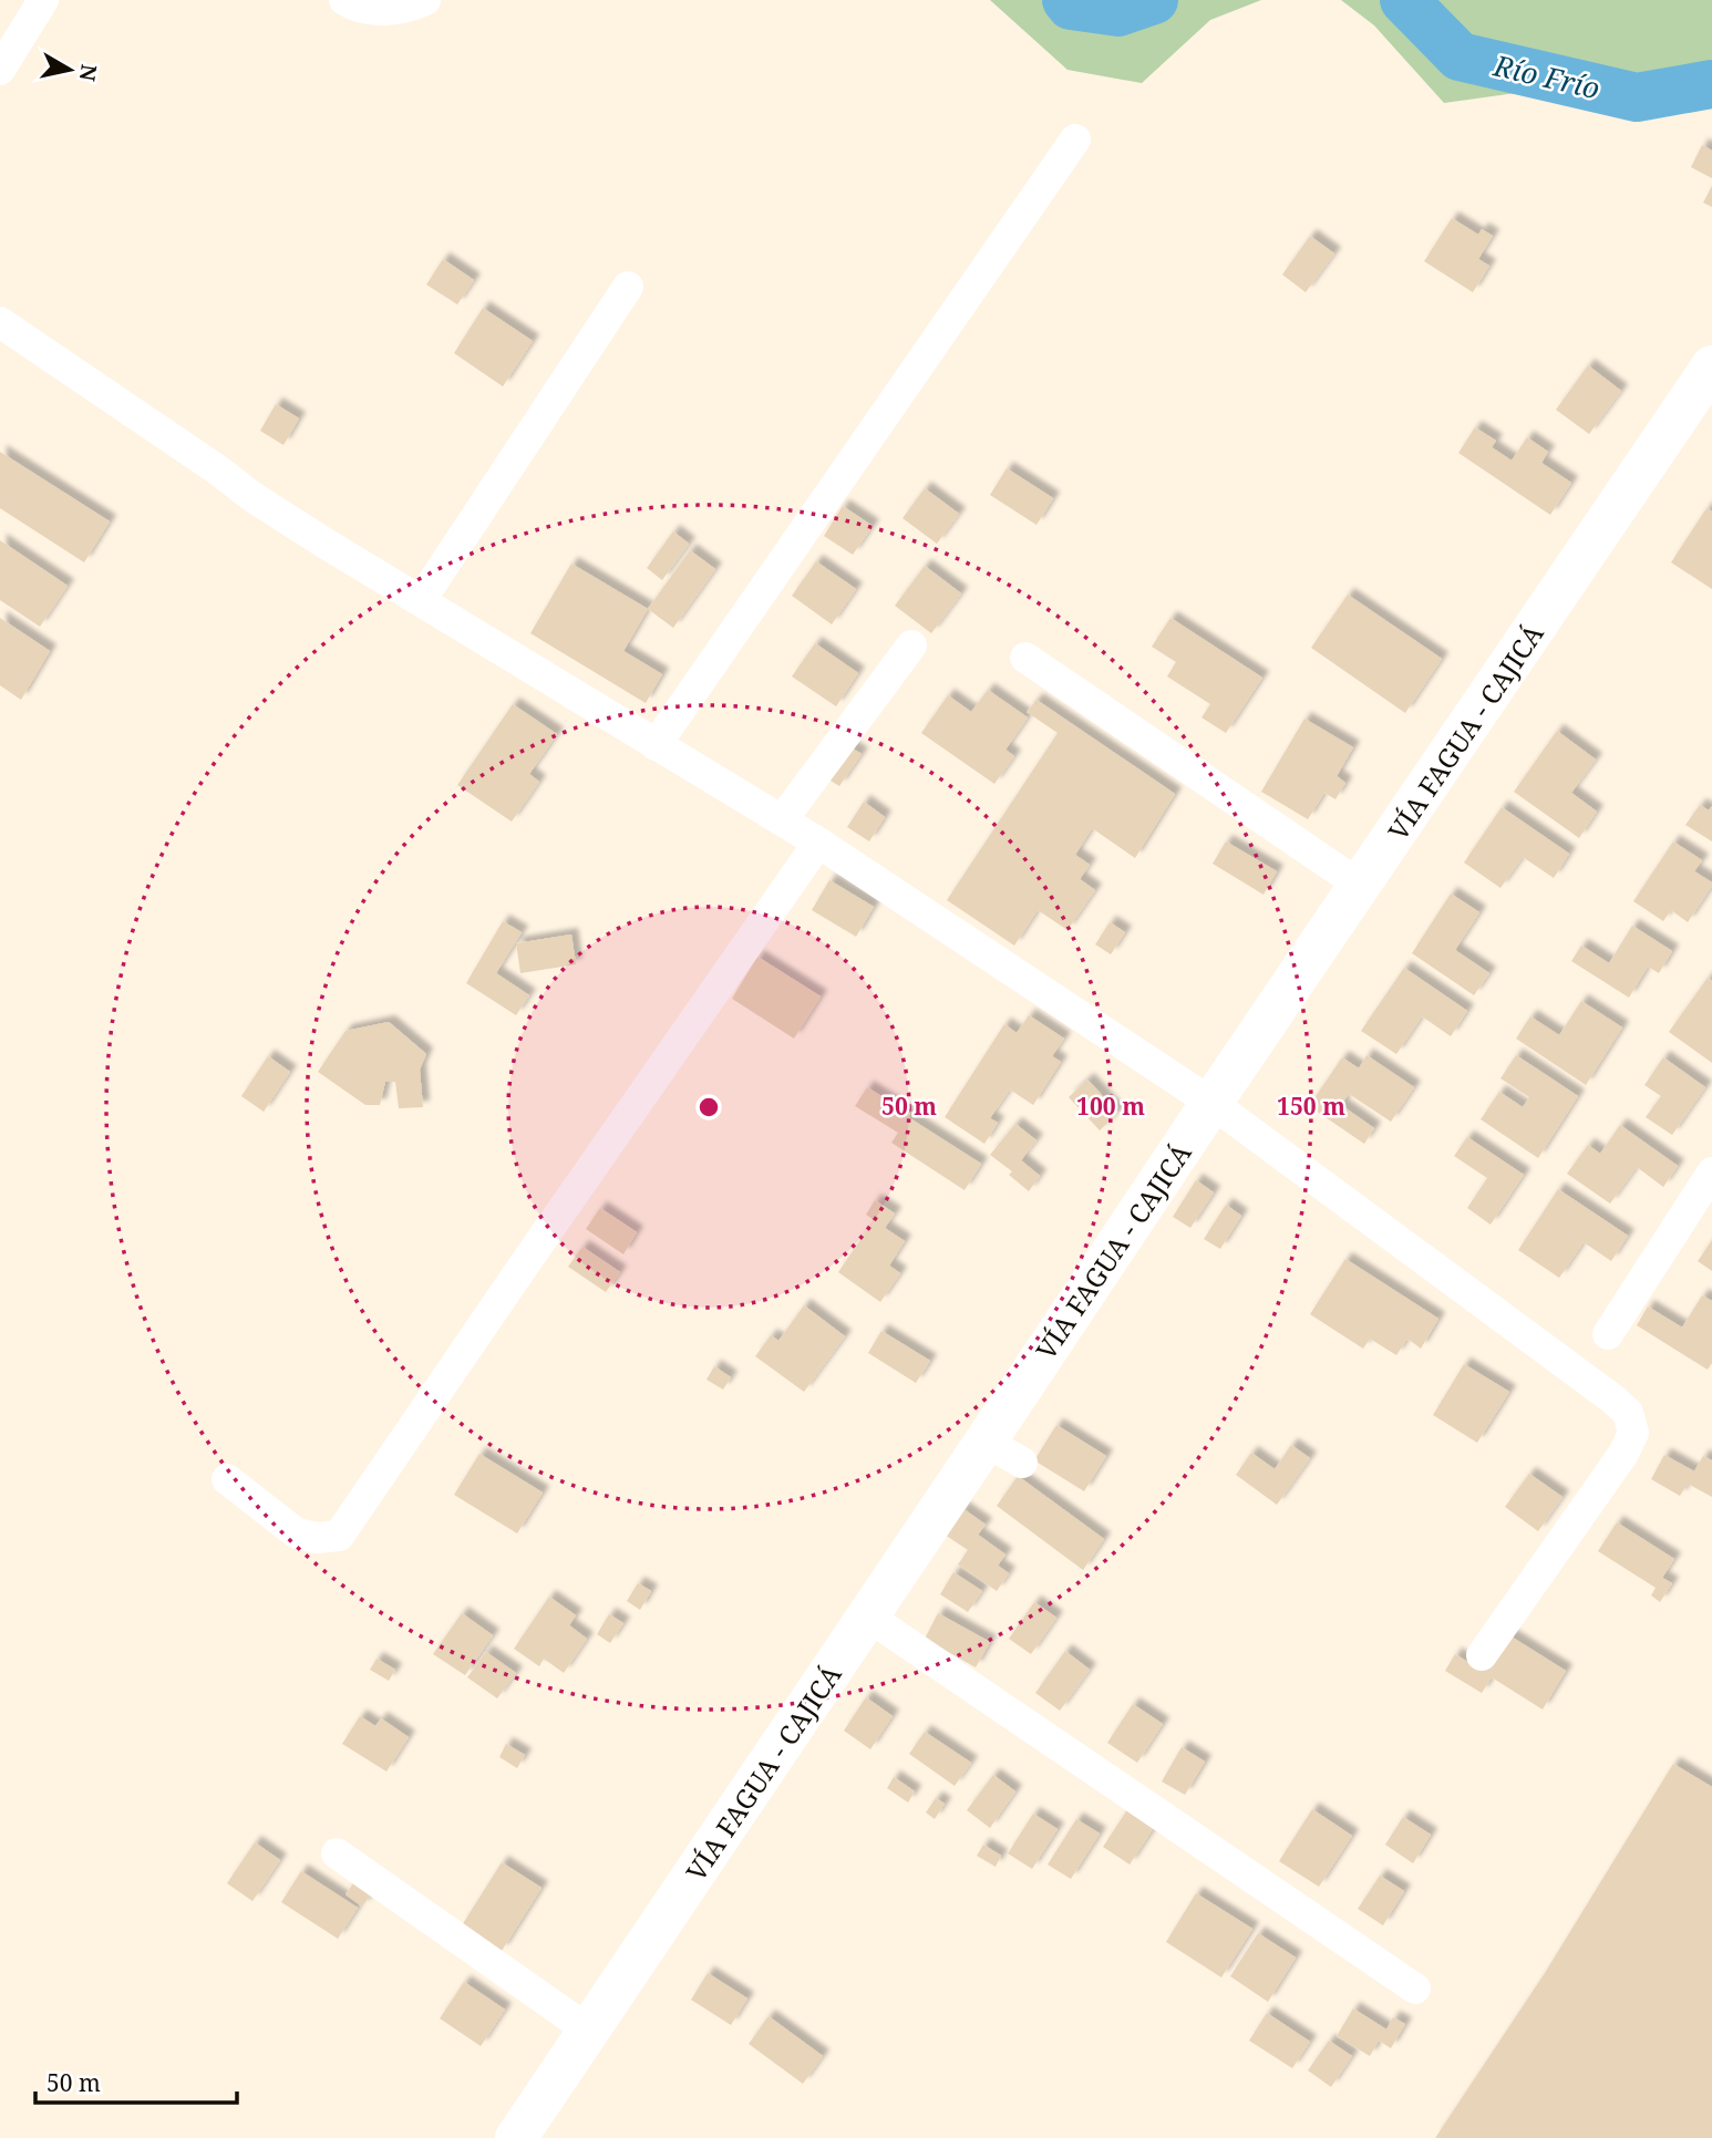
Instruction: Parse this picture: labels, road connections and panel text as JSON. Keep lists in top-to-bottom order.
{
  "streets": {
    "street": ["VÍA FAGUA - CAJICÁ"]
  },
  "water": ["Río Frío"],
  "scale_bar": "50 m",
  "north": "right",
  "rings": ["50 m", "100 m", "150 m"]
}
